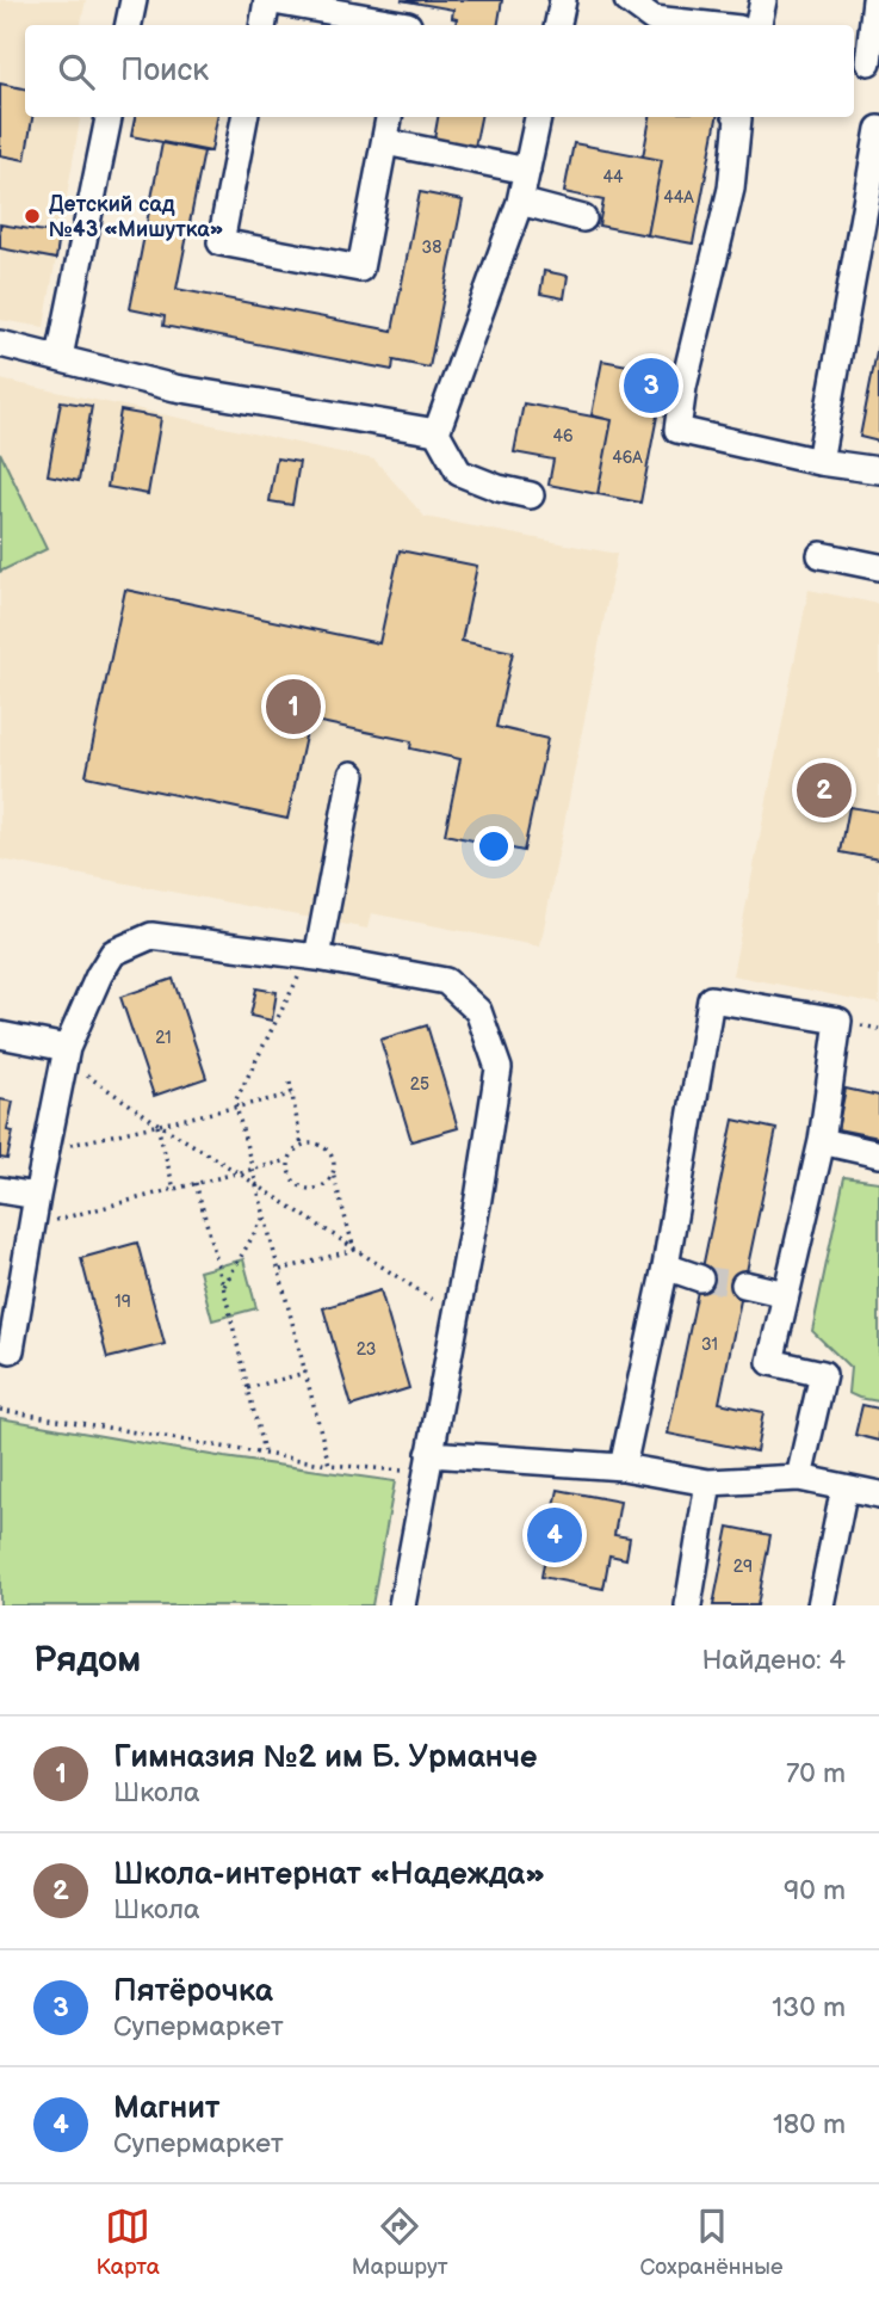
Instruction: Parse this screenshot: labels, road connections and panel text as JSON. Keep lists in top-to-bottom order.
{
  "places": ["Детский сад №43 «Мишутка»"],
  "house_numbers": [
    "44",
    "44А",
    "38",
    "46",
    "46А",
    "21",
    "25",
    "19",
    "31",
    "23",
    "29"
  ],
  "page": {
    "search": "Поиск",
    "pins": [
      "3",
      "1",
      "2",
      "4"
    ],
    "heading": ["Рядом", "Найдено: 4"],
    "list": [
      {
        "mark": "1",
        "name": "Гимназия №2 им Б. Урманче",
        "note": "Школа",
        "value": "70 m"
      },
      {
        "mark": "2",
        "name": "Школа-интернат «Надежда»",
        "note": "Школа",
        "value": "90 m"
      },
      {
        "mark": "3",
        "name": "Пятёрочка",
        "note": "Супермаркет",
        "value": "130 m"
      },
      {
        "mark": "4",
        "name": "Магнит",
        "note": "Супермаркет",
        "value": "180 m"
      }
    ],
    "nav": ["Карта", "Маршрут", "Сохранённые"]
  }
}
